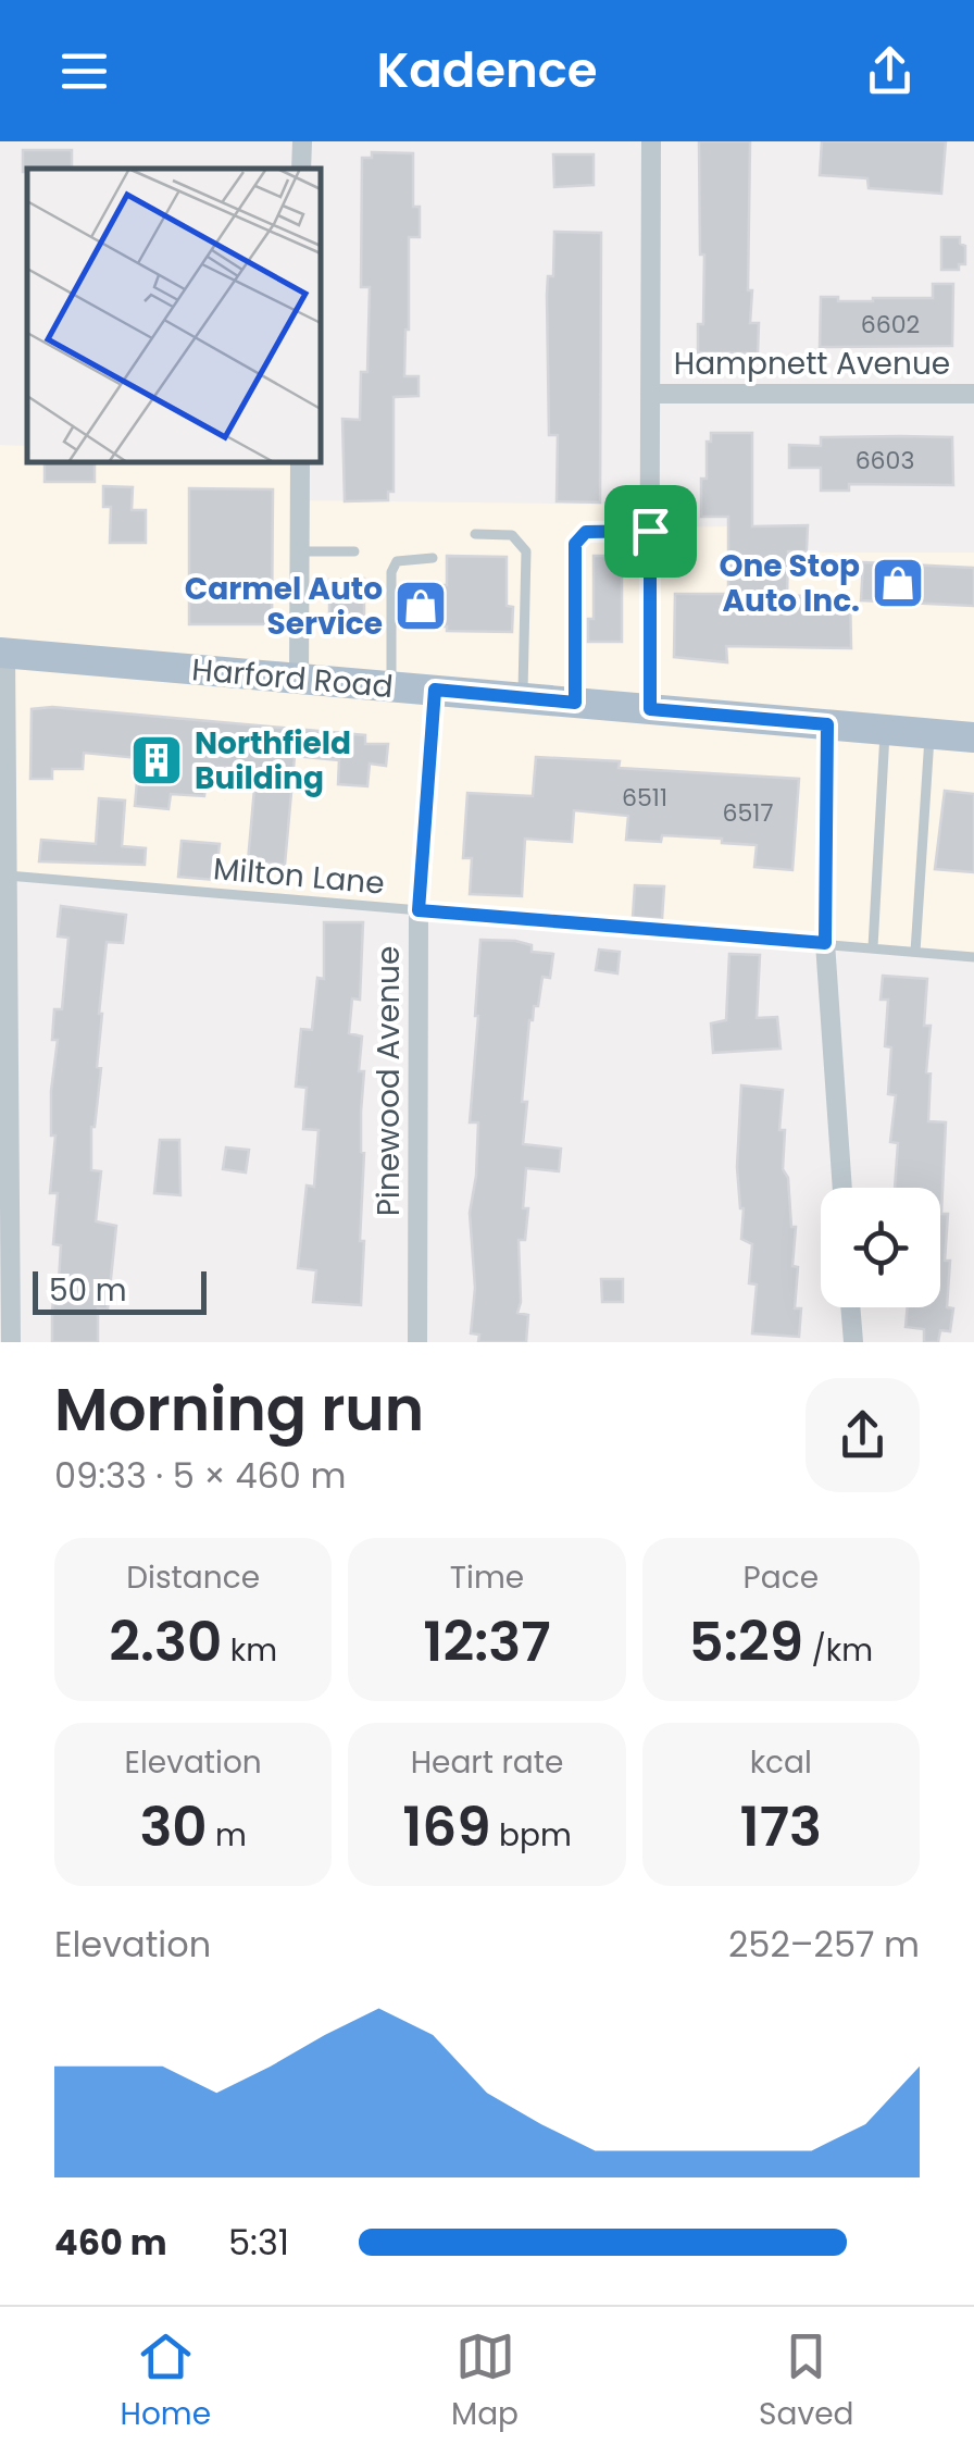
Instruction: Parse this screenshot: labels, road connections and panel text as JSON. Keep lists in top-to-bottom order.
{
  "streets": {
    "main road": ["Harford Road"],
    "street": ["Hampnett Avenue", "Pinewood Avenue"],
    "lane": ["Milton Lane"]
  },
  "crossings": [
    ["Harford Road", "Pinewood Avenue"],
    ["Milton Lane", "Pinewood Avenue"]
  ],
  "places": {
    "shop": ["One Stop Auto Inc.", "Carmel Auto Service"],
    "building": ["Northfield Building"]
  },
  "house_numbers": [
    "6602",
    "6603",
    "6511",
    "6517"
  ],
  "scale_bar": "50 m",
  "page": {
    "header": "Kadence",
    "scale": "50 m",
    "heading": ["Morning run", "09:33 · 5 × 460 m"],
    "stats": [
      ["Distance", "2.30 km"],
      ["Time", "12:37"],
      ["Pace", "5:29 /km"],
      ["Elevation", "30 m"],
      ["Heart rate", "169 bpm"],
      ["kcal", "173"]
    ],
    "chart": ["Elevation", "252–257 m"],
    "list": [
      {
        "name": "460 m",
        "note": "5:31"
      }
    ],
    "tabs": ["Home", "Map", "Saved"]
  }
}
